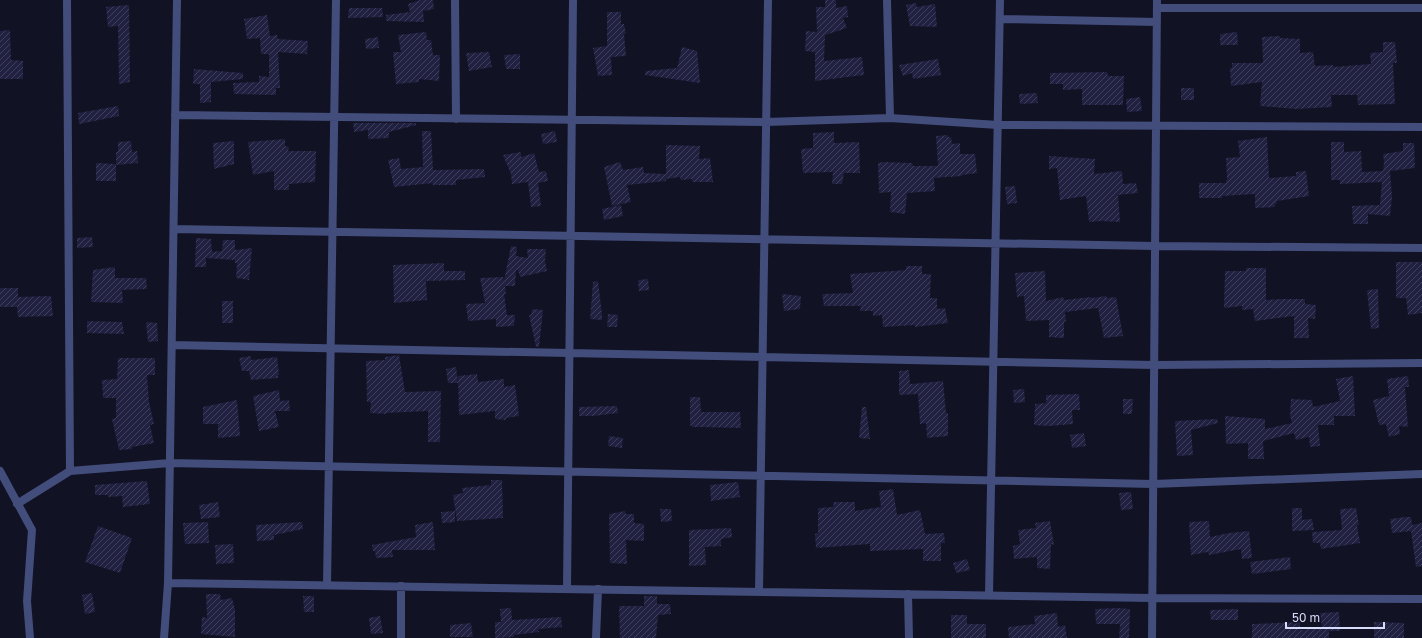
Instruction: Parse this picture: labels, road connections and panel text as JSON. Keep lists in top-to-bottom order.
{
  "scale_bar": "50 m"
}
